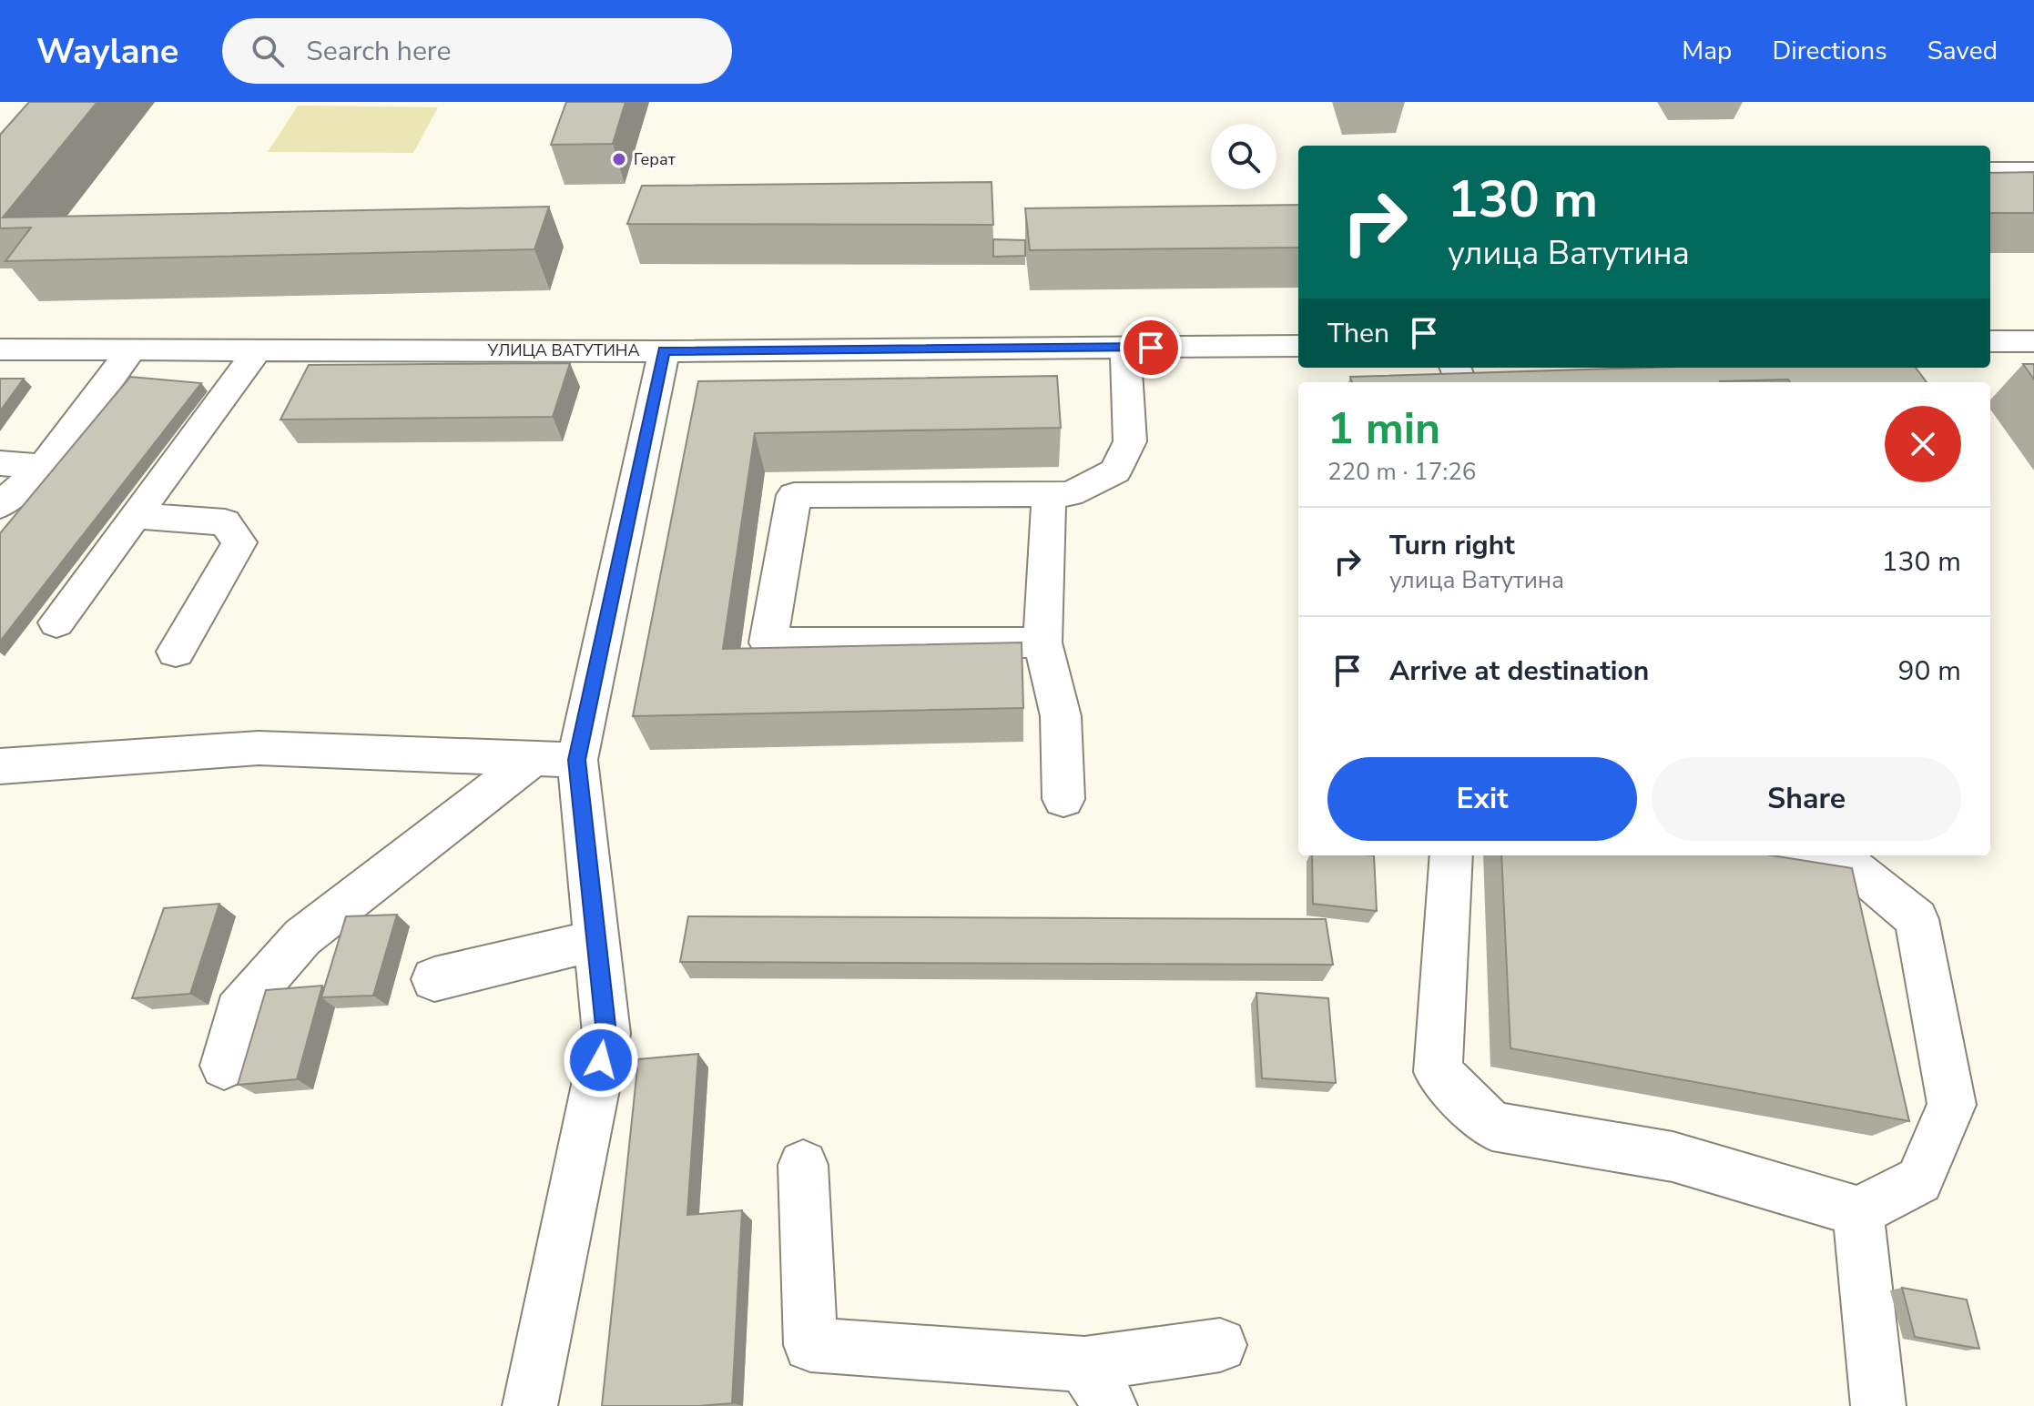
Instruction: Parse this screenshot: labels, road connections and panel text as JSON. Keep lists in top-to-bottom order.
{
  "streets": {
    "street": ["УЛИЦА ВАТУТИНА"]
  },
  "places": ["Герат"],
  "page": {
    "header": "Waylane",
    "search": "Search here",
    "nav": ["Map", "Directions", "Saved"],
    "turn": ["130 m", "улица Ватутина"],
    "then": "Then",
    "heading": ["1 min", "220 m · 17:26"],
    "list": [
      {
        "name": "Turn right",
        "note": "улица Ватутина",
        "value": "130 m"
      },
      {
        "name": "Arrive at destination",
        "value": "90 m"
      }
    ],
    "buttons": ["Exit", "Share"]
  }
}
